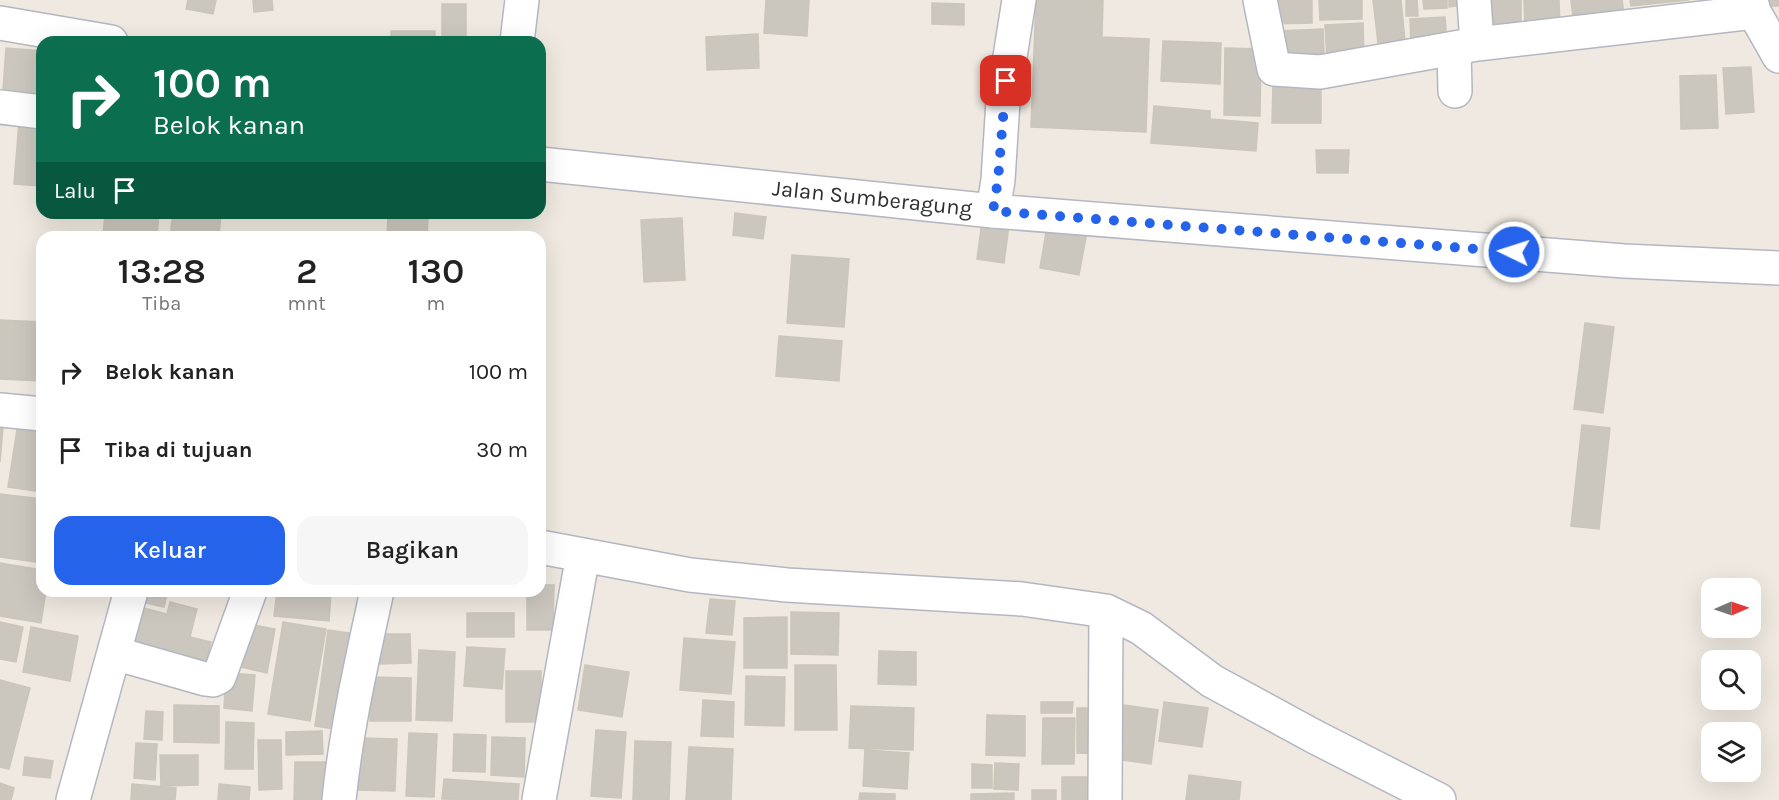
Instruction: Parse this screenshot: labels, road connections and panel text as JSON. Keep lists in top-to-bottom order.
{
  "streets": {
    "street": ["Jalan Sumberagung"]
  },
  "north": "right",
  "page": {
    "turn": ["100 m", "Belok kanan"],
    "then": "Lalu",
    "eta": [
      "13:28",
      "Tiba",
      "2",
      "mnt",
      "130",
      "m"
    ],
    "list": [
      {
        "name": "Belok kanan",
        "value": "100 m"
      },
      {
        "name": "Tiba di tujuan",
        "value": "30 m"
      }
    ],
    "buttons": ["Keluar", "Bagikan"]
  }
}
